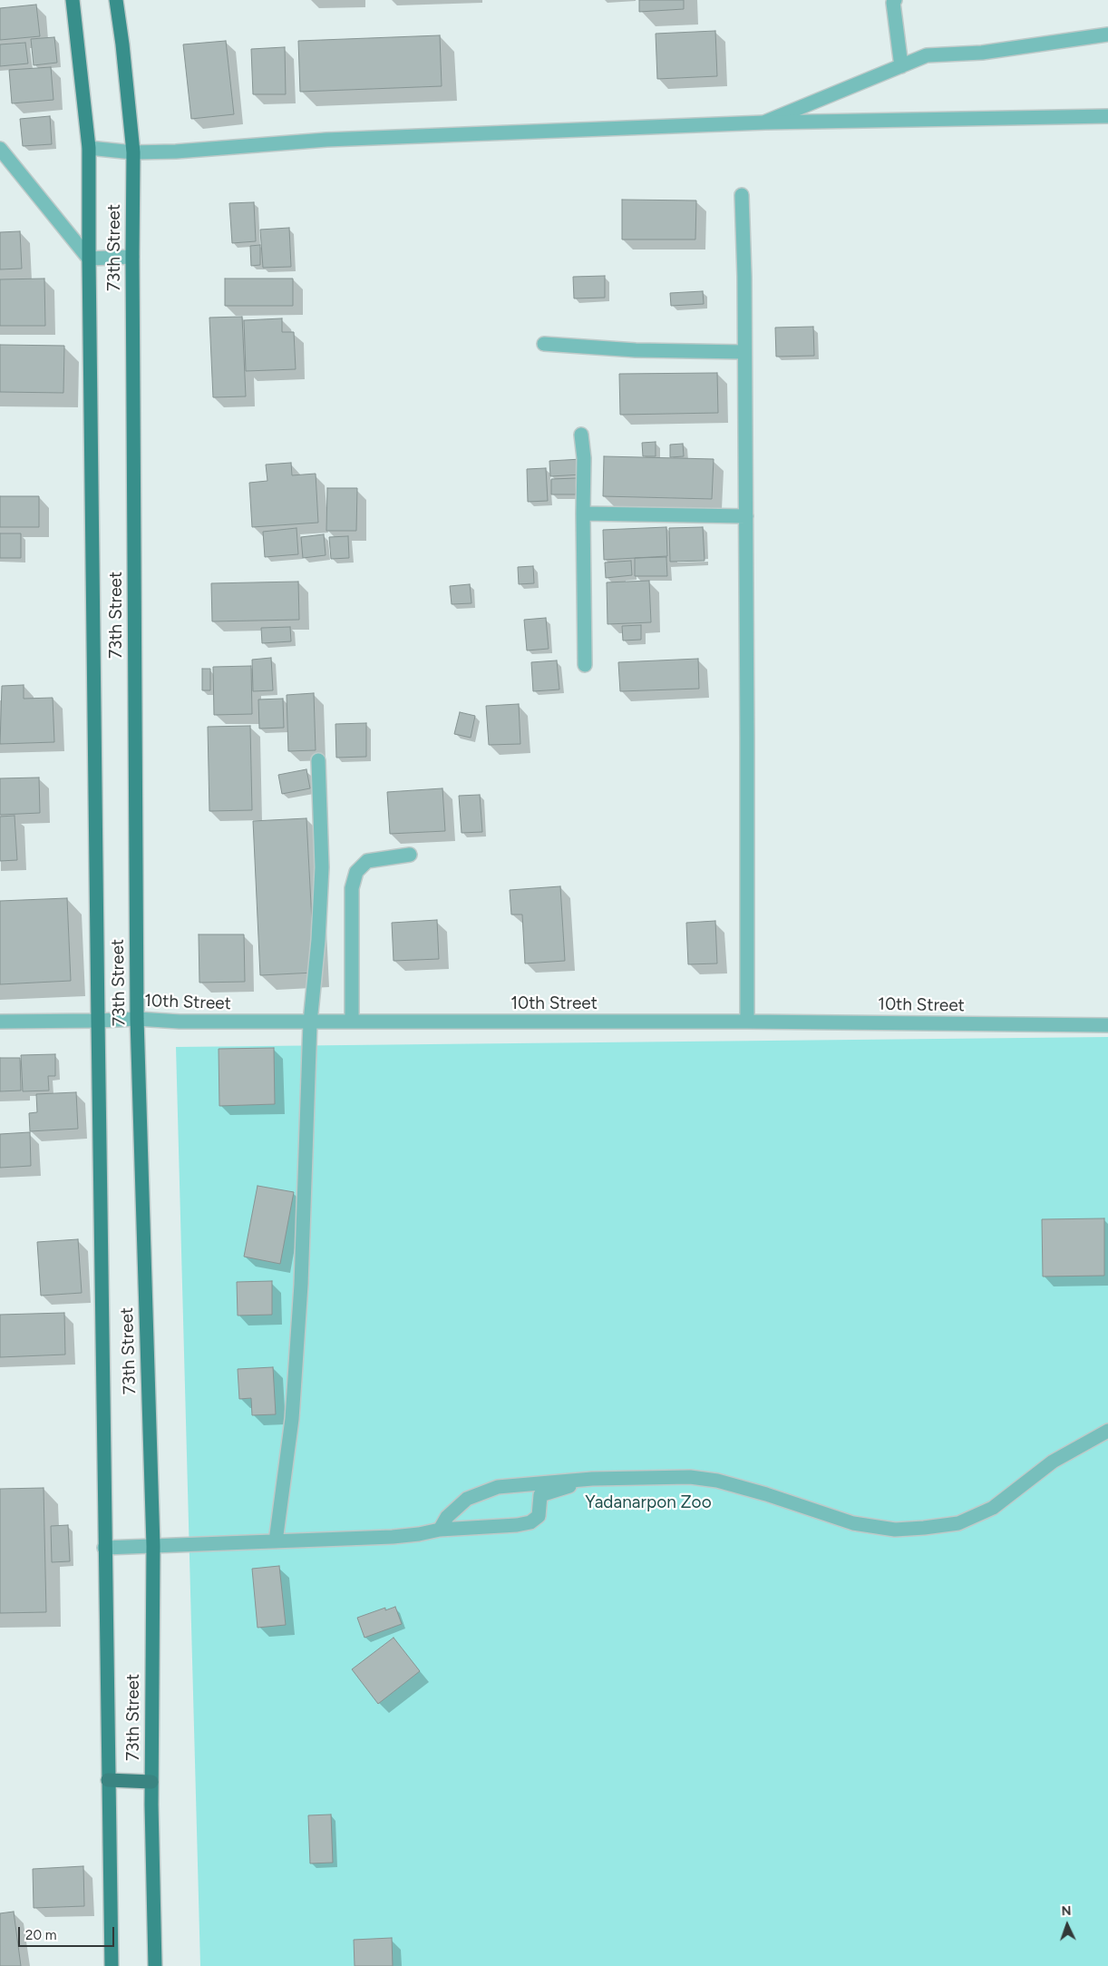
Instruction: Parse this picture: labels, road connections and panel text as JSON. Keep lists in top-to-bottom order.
{
  "streets": {
    "main road": ["73th Street"],
    "street": ["10th Street"]
  },
  "crossings": [
    ["73th Street", "10th Street"]
  ],
  "parks": ["Yadanarpon Zoo"],
  "scale_bar": "20 m",
  "north": "top"
}
